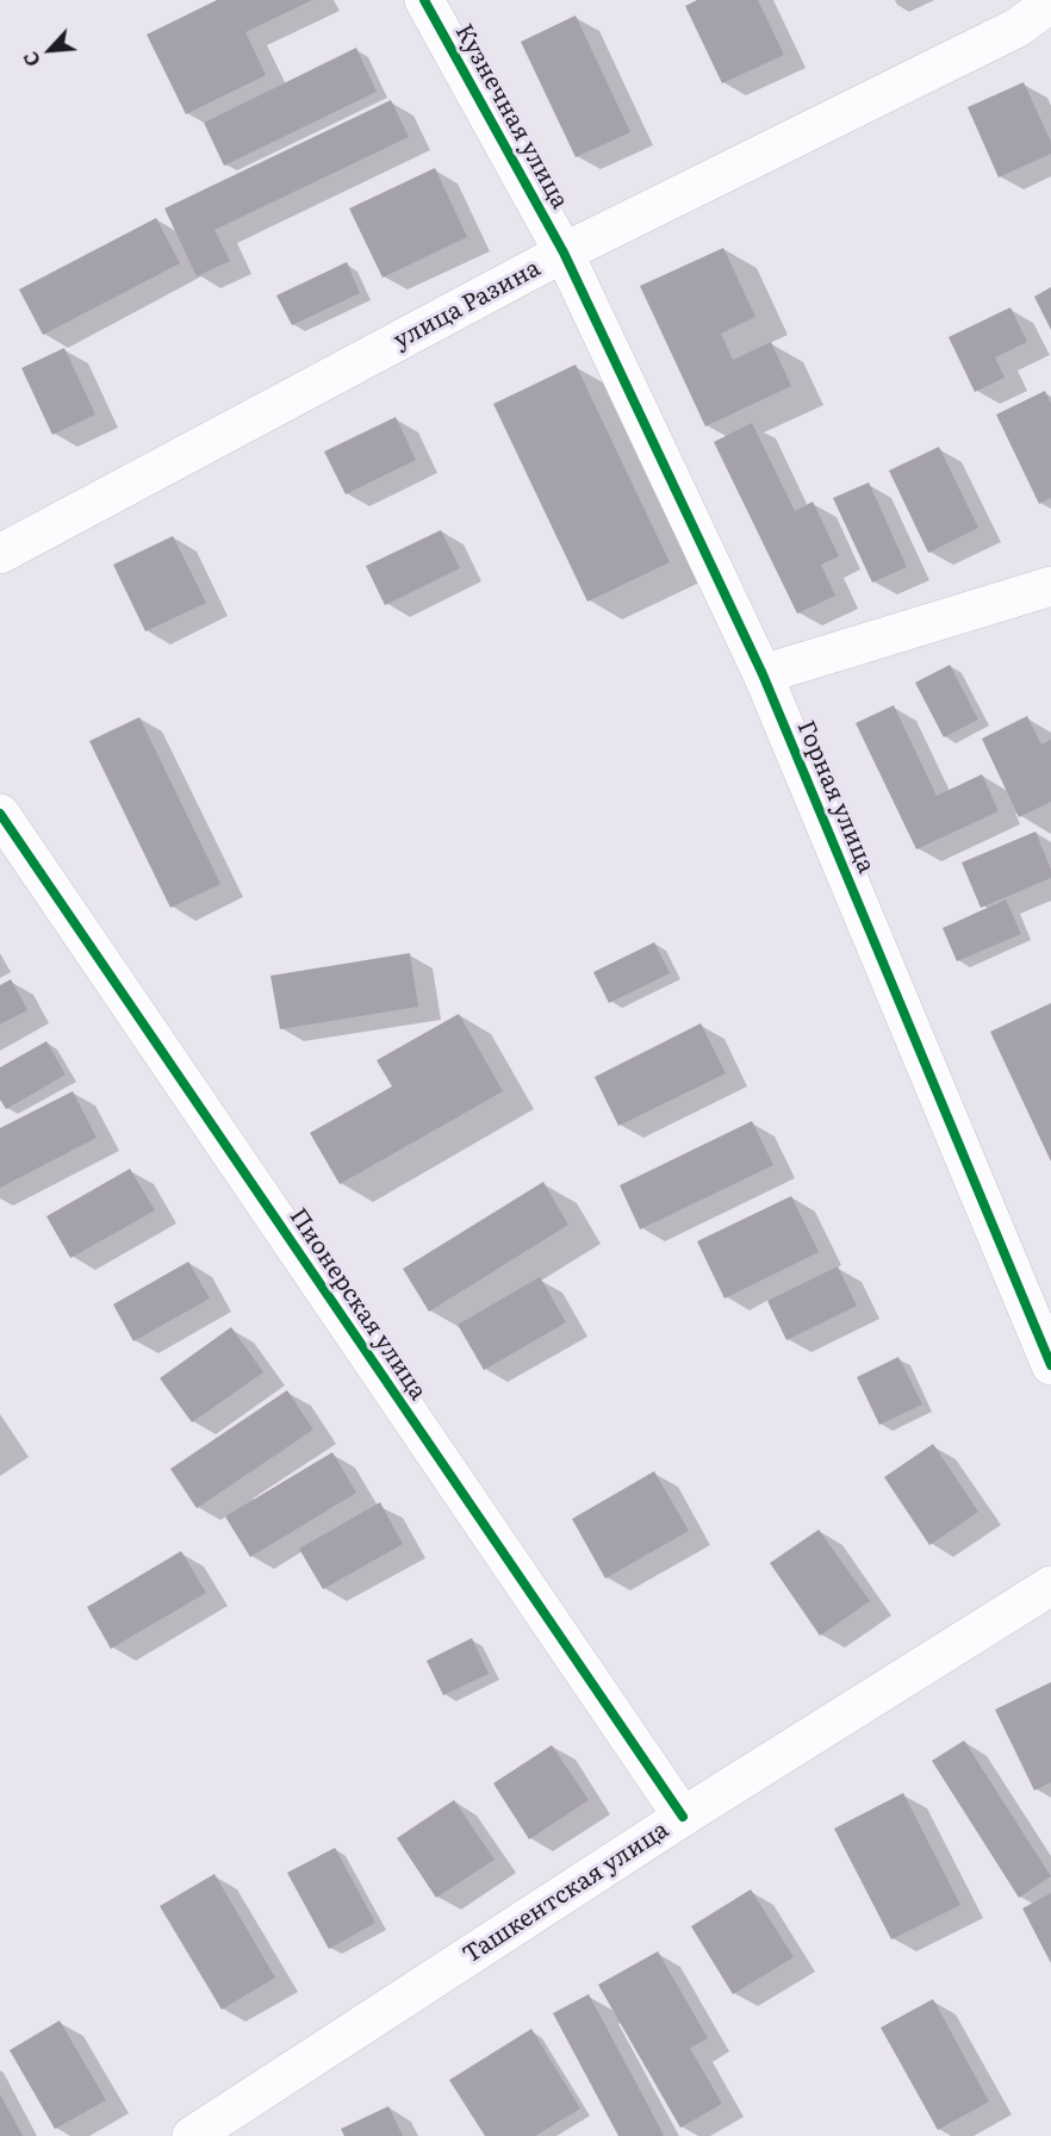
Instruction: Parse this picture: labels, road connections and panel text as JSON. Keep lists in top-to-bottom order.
{
  "streets": {
    "street": [
      "Кузнечная улица",
      "улица Разина",
      "Горная улица",
      "Пионерская улица",
      "Ташкентская улица"
    ]
  },
  "crossings": [
    ["Кузнечная улица", "улица Разина"],
    ["Кузнечная улица", "Горная улица"],
    ["улица Разина", "Горная улица"],
    ["Пионерская улица", "Ташкентская улица"]
  ],
  "north": "bottom left"
}
